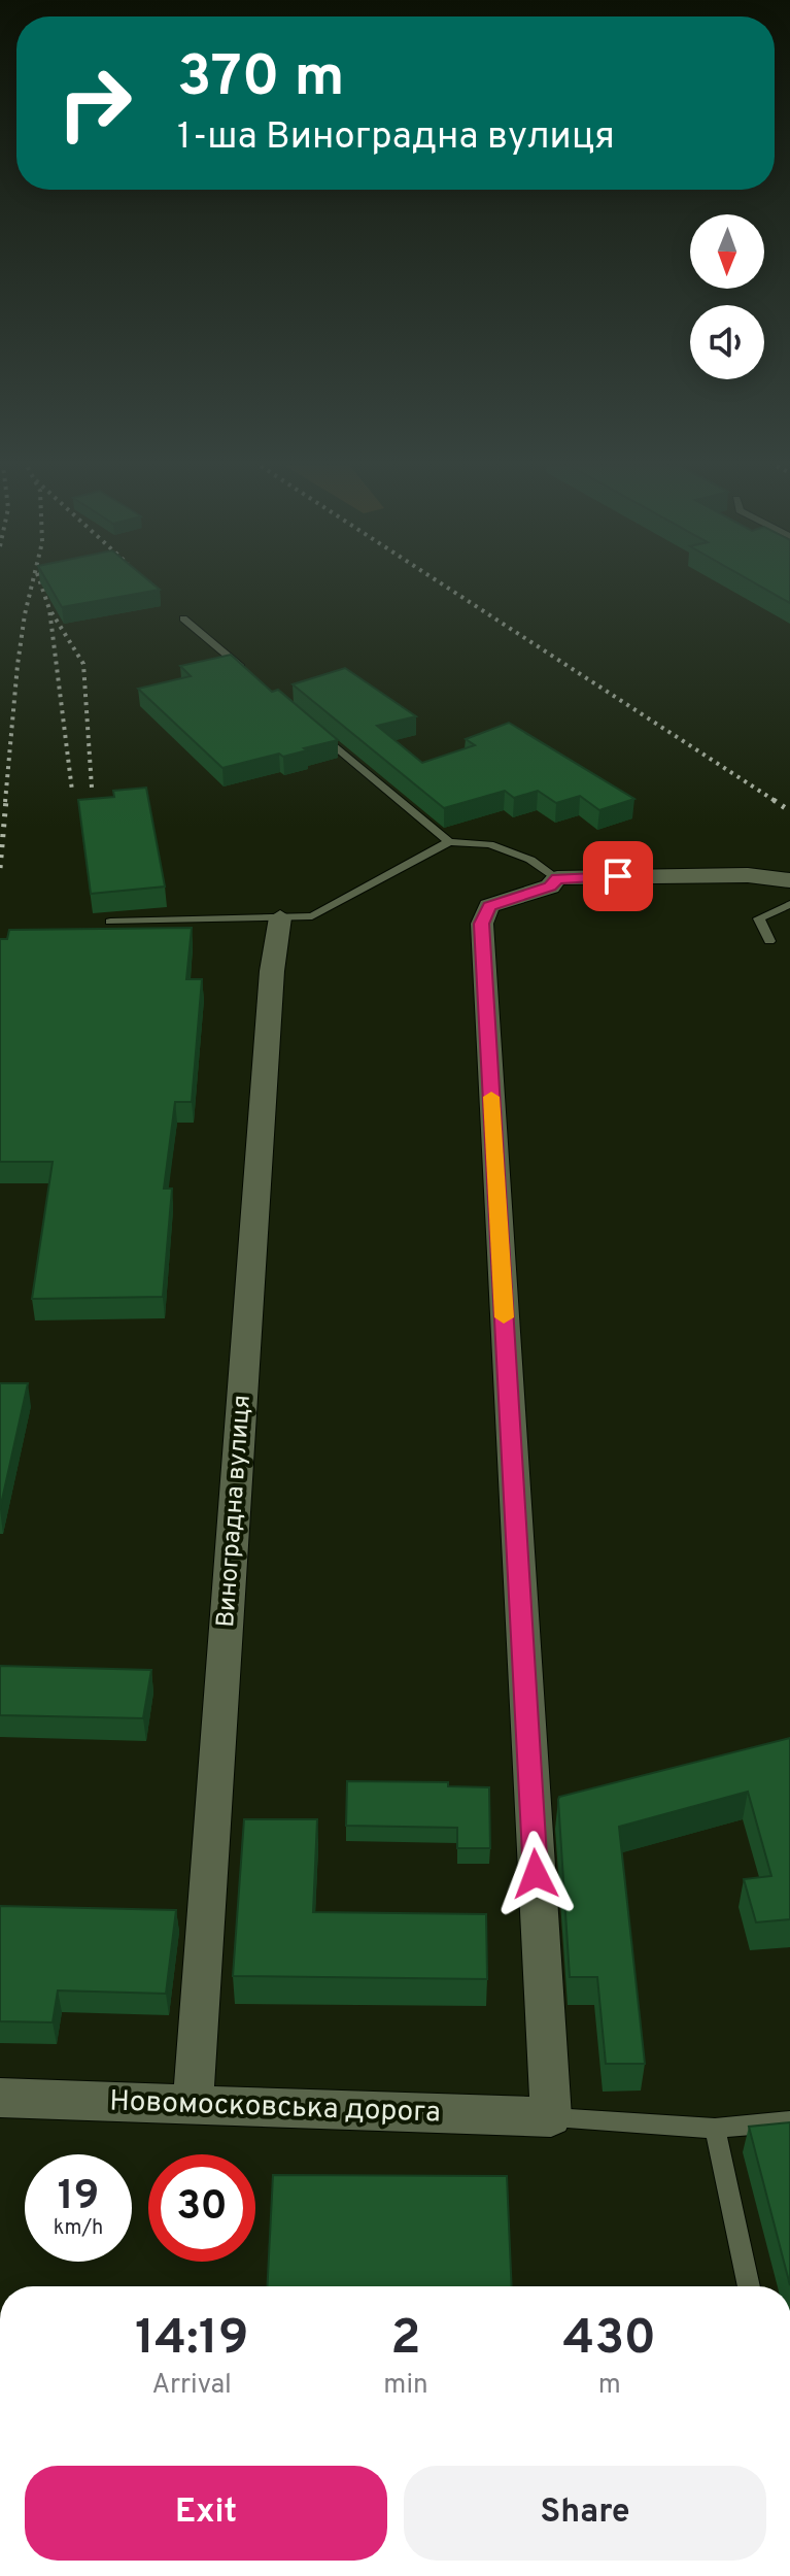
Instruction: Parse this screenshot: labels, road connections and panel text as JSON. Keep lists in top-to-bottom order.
{
  "streets": {
    "street": ["Виноградна вулиця", "Новомосковська дорога"]
  },
  "crossings": [
    ["Виноградна вулиця", "Новомосковська дорога"]
  ],
  "north": "bottom",
  "page": {
    "turn": ["370 m", "1-ша Виноградна вулиця"],
    "speed": "19 km/h",
    "limit": "30",
    "eta": [
      "14:19",
      "Arrival",
      "2",
      "min",
      "430",
      "m"
    ],
    "buttons": ["Exit", "Share"]
  }
}
